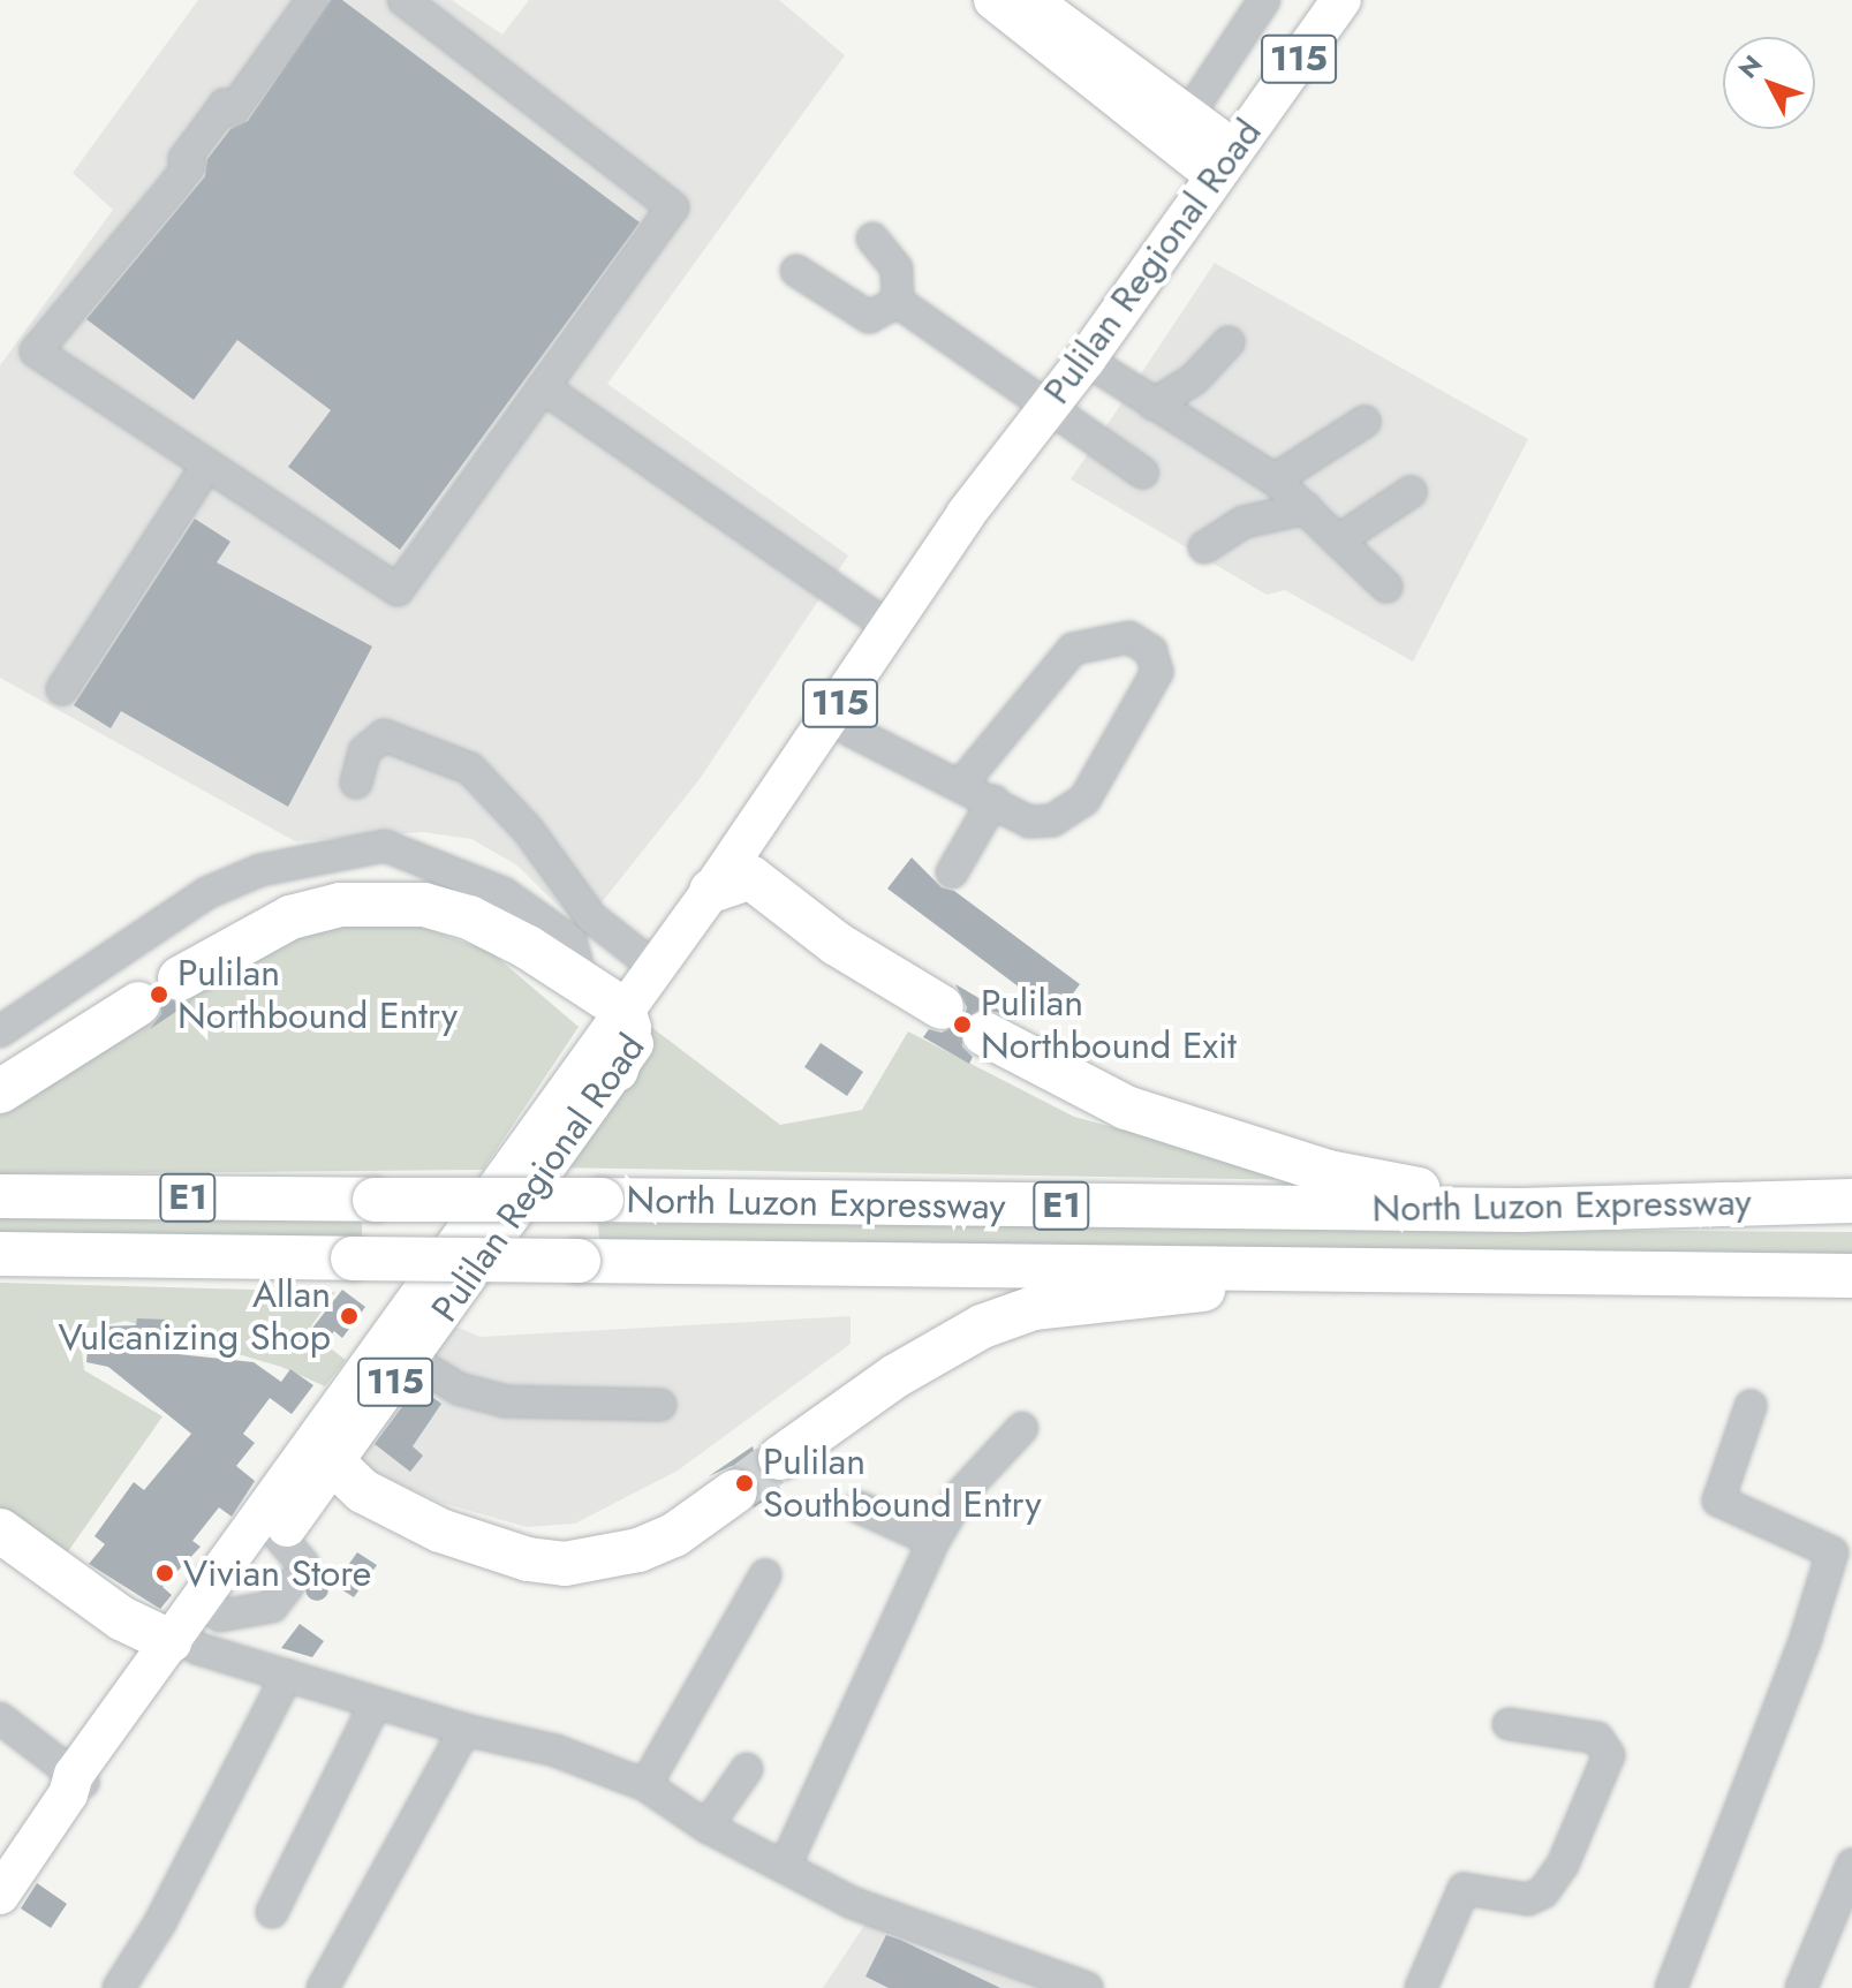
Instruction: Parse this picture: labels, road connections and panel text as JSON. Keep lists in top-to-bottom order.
{
  "streets": {
    "highway": ["E1", "North Luzon Expressway"],
    "main road": ["115", "Pulilan Regional Road"]
  },
  "crossings": [
    ["115", "Pulilan Regional Road"]
  ],
  "places": [
    "Pulilan Northbound Entry",
    "Pulilan Northbound Exit",
    "Allan Vulcanizing Shop",
    "Pulilan Southbound Entry",
    "Vivian Store"
  ],
  "north": "top left"
}
